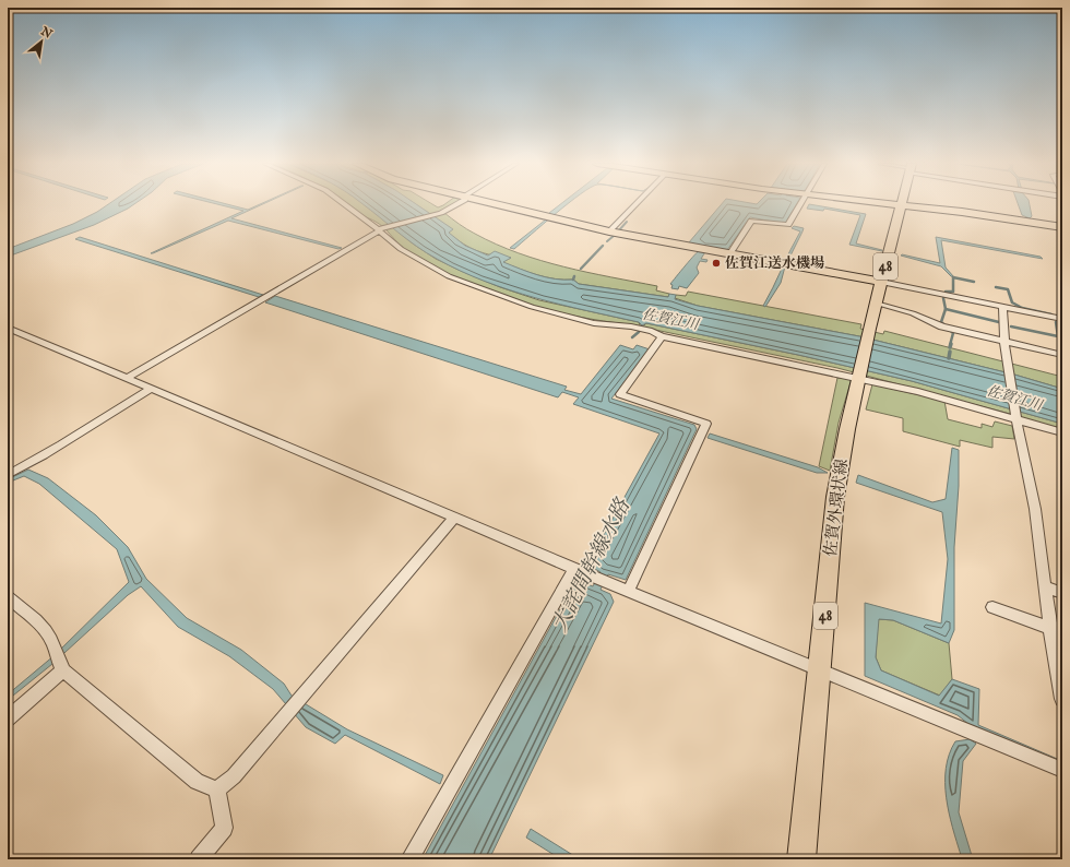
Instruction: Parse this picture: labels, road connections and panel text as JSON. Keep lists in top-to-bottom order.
{
  "streets": {
    "main road": ["48", "佐賀外環状線"]
  },
  "water": ["佐賀江川", "大詫間幹線水路"],
  "places": ["佐賀江送水機場"],
  "north": "top right"
}
